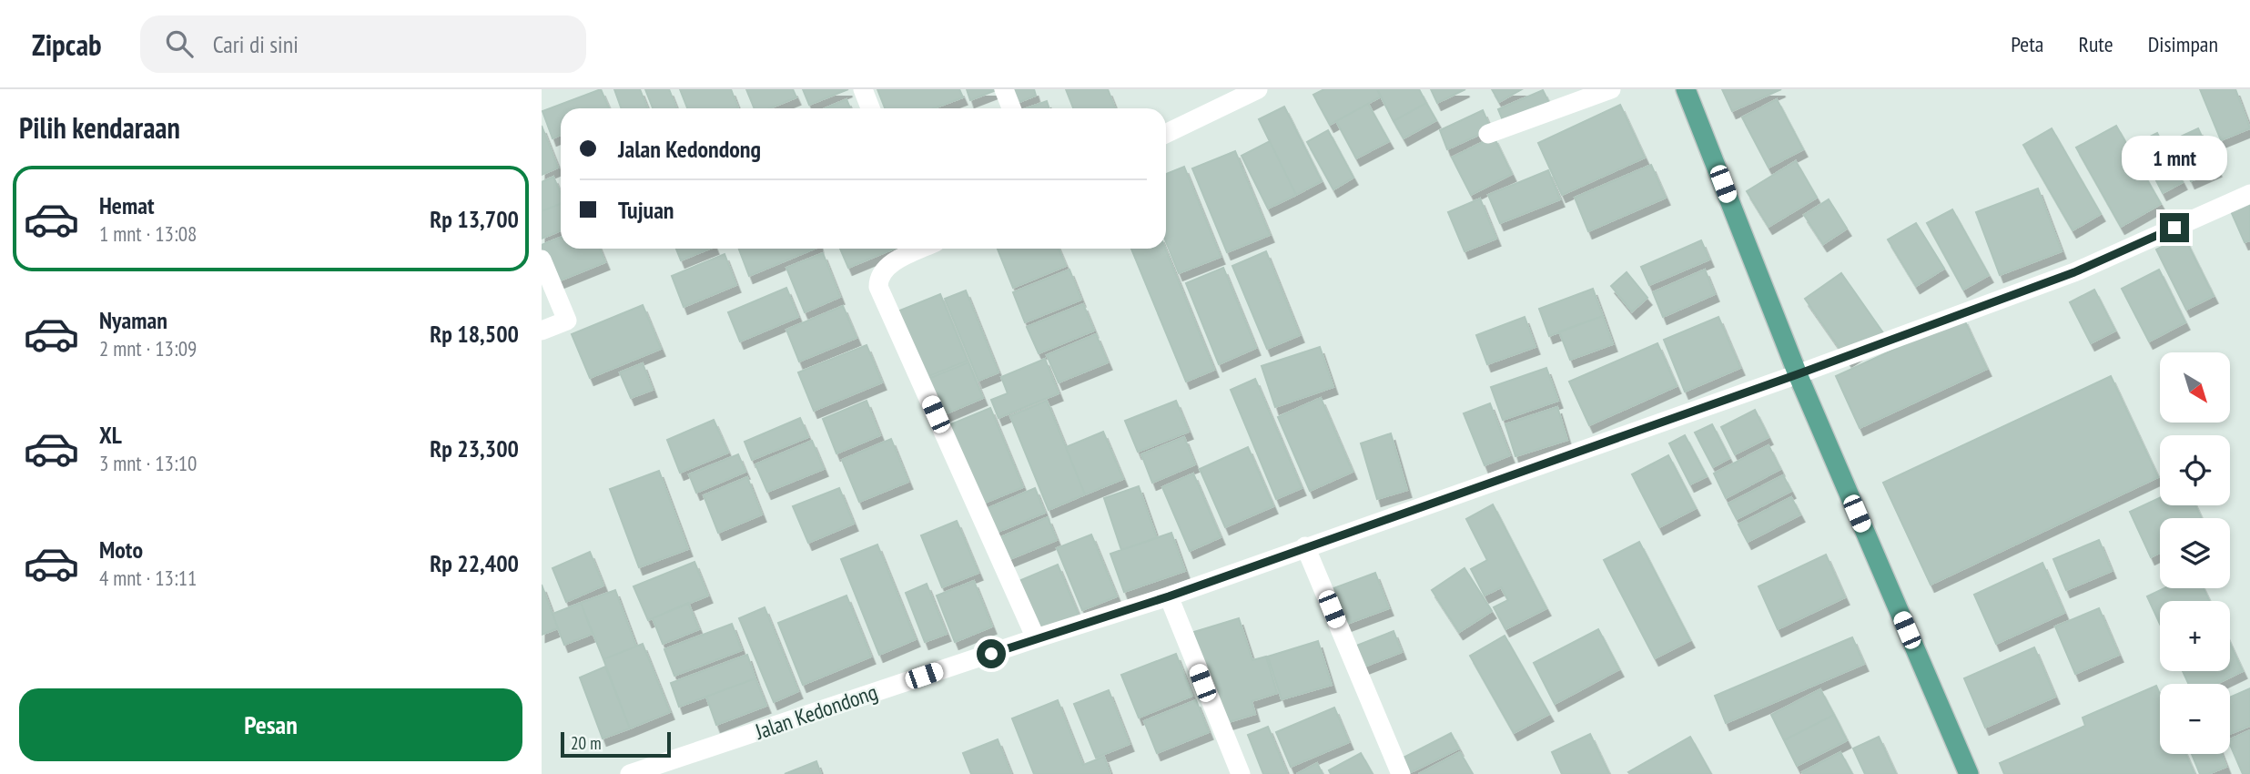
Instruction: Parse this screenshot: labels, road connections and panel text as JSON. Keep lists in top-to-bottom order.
{
  "streets": {
    "street": ["Jalan Kedondong"]
  },
  "scale_bar": "20 m",
  "north": "bottom right",
  "page": {
    "header": "Zipcab",
    "search": "Cari di sini",
    "nav": ["Peta", "Rute", "Disimpan"],
    "heading": "Pilih kendaraan",
    "banner": ["Jalan Kedondong", "Tujuan"],
    "bubble": "1 mnt",
    "list": [
      {
        "name": "Hemat",
        "note": "1 mnt · 13:08",
        "value": "Rp 13,700"
      },
      {
        "name": "Nyaman",
        "note": "2 mnt · 13:09",
        "value": "Rp 18,500"
      },
      {
        "name": "XL",
        "note": "3 mnt · 13:10",
        "value": "Rp 23,300"
      },
      {
        "name": "Moto",
        "note": "4 mnt · 13:11",
        "value": "Rp 22,400"
      }
    ],
    "map_buttons": ["+", "−"],
    "buttons": "Pesan",
    "scale": "20 m"
  }
}
